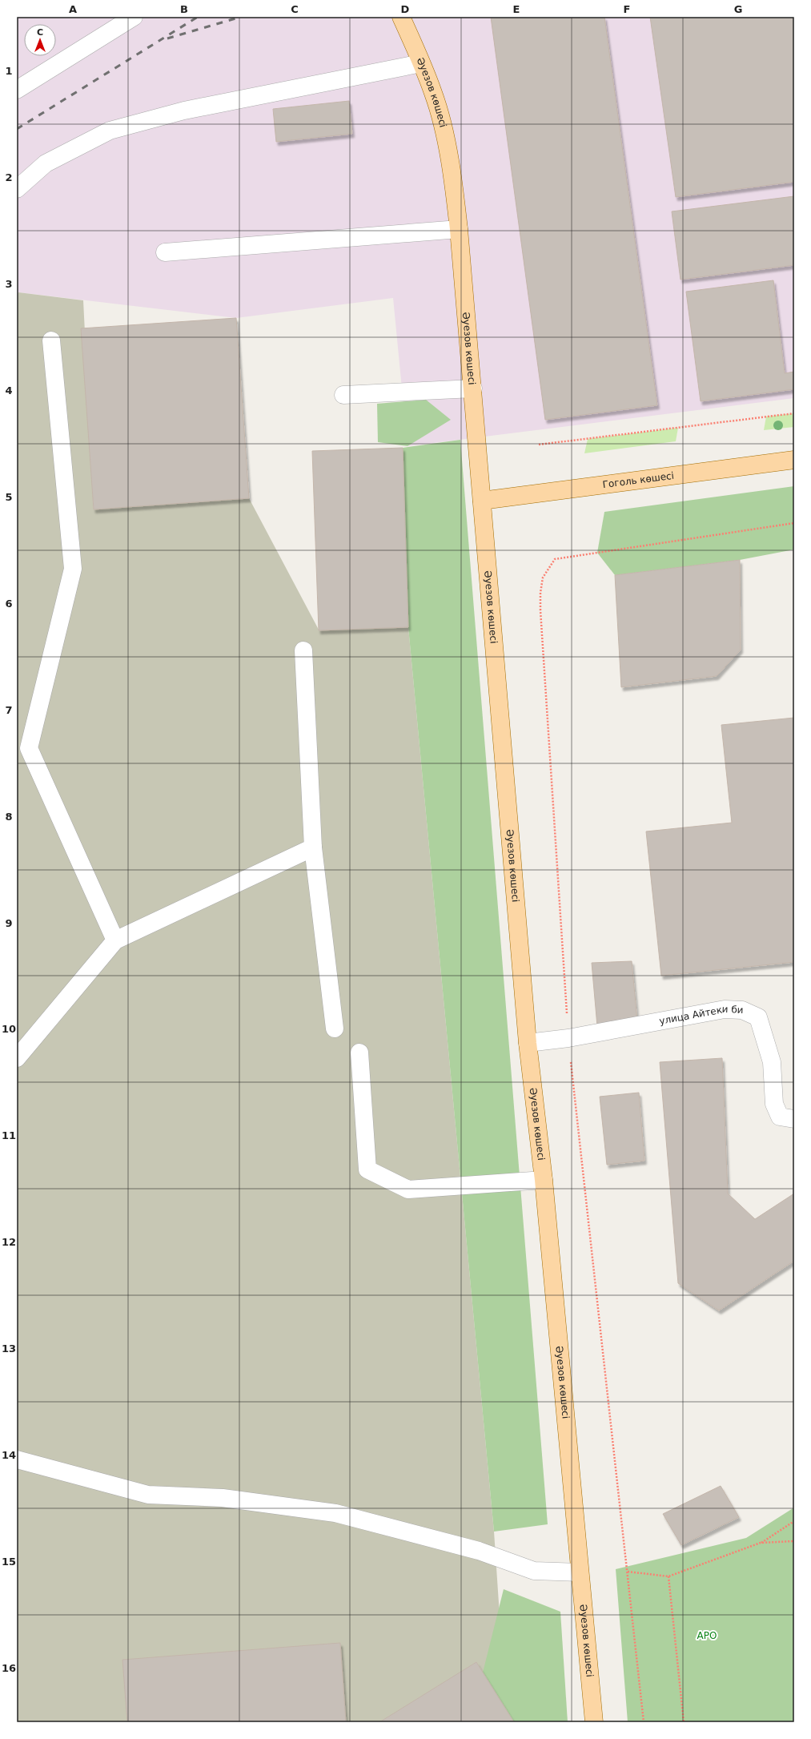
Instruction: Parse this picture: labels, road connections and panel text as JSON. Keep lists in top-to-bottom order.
{
  "streets": {
    "main road": ["Әуезов көшесі", "Гоголь көшесі"],
    "lane": ["улица Айтеки би"]
  },
  "crossings": [
    ["Әуезов көшесі", "Гоголь көшесі"],
    ["Әуезов көшесі", "улица Айтеки би"]
  ],
  "parks": ["АРО"],
  "north": "top",
  "grid": {
    "columns": [
      "A",
      "B",
      "C",
      "D",
      "E",
      "F",
      "G"
    ],
    "rows": [
      "1",
      "2",
      "3",
      "4",
      "5",
      "6",
      "7",
      "8",
      "9",
      "10",
      "11",
      "12",
      "13",
      "14",
      "15",
      "16"
    ]
  }
}
